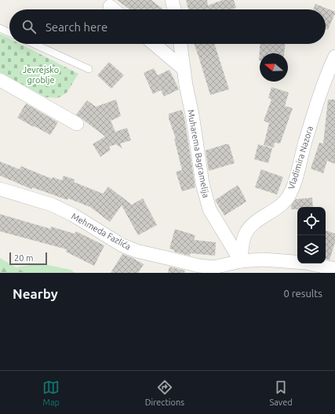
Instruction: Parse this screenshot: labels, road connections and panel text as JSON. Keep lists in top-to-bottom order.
{
  "streets": {
    "street": ["Muharema Bagramelija", "Vladimira Nazora", "Mehmeda Fazlića"]
  },
  "crossings": [
    ["Muharema Bagramelija", "Vladimira Nazora"],
    ["Muharema Bagramelija", "Mehmeda Fazlića"],
    ["Vladimira Nazora", "Mehmeda Fazlića"]
  ],
  "parks": ["Jevrejsko groblje"],
  "scale_bar": "20 m",
  "north": "left",
  "page": {
    "search": "Search here",
    "scale": "20 m",
    "heading": ["Nearby", "0 results"],
    "nav": ["Map", "Directions", "Saved"]
  }
}
